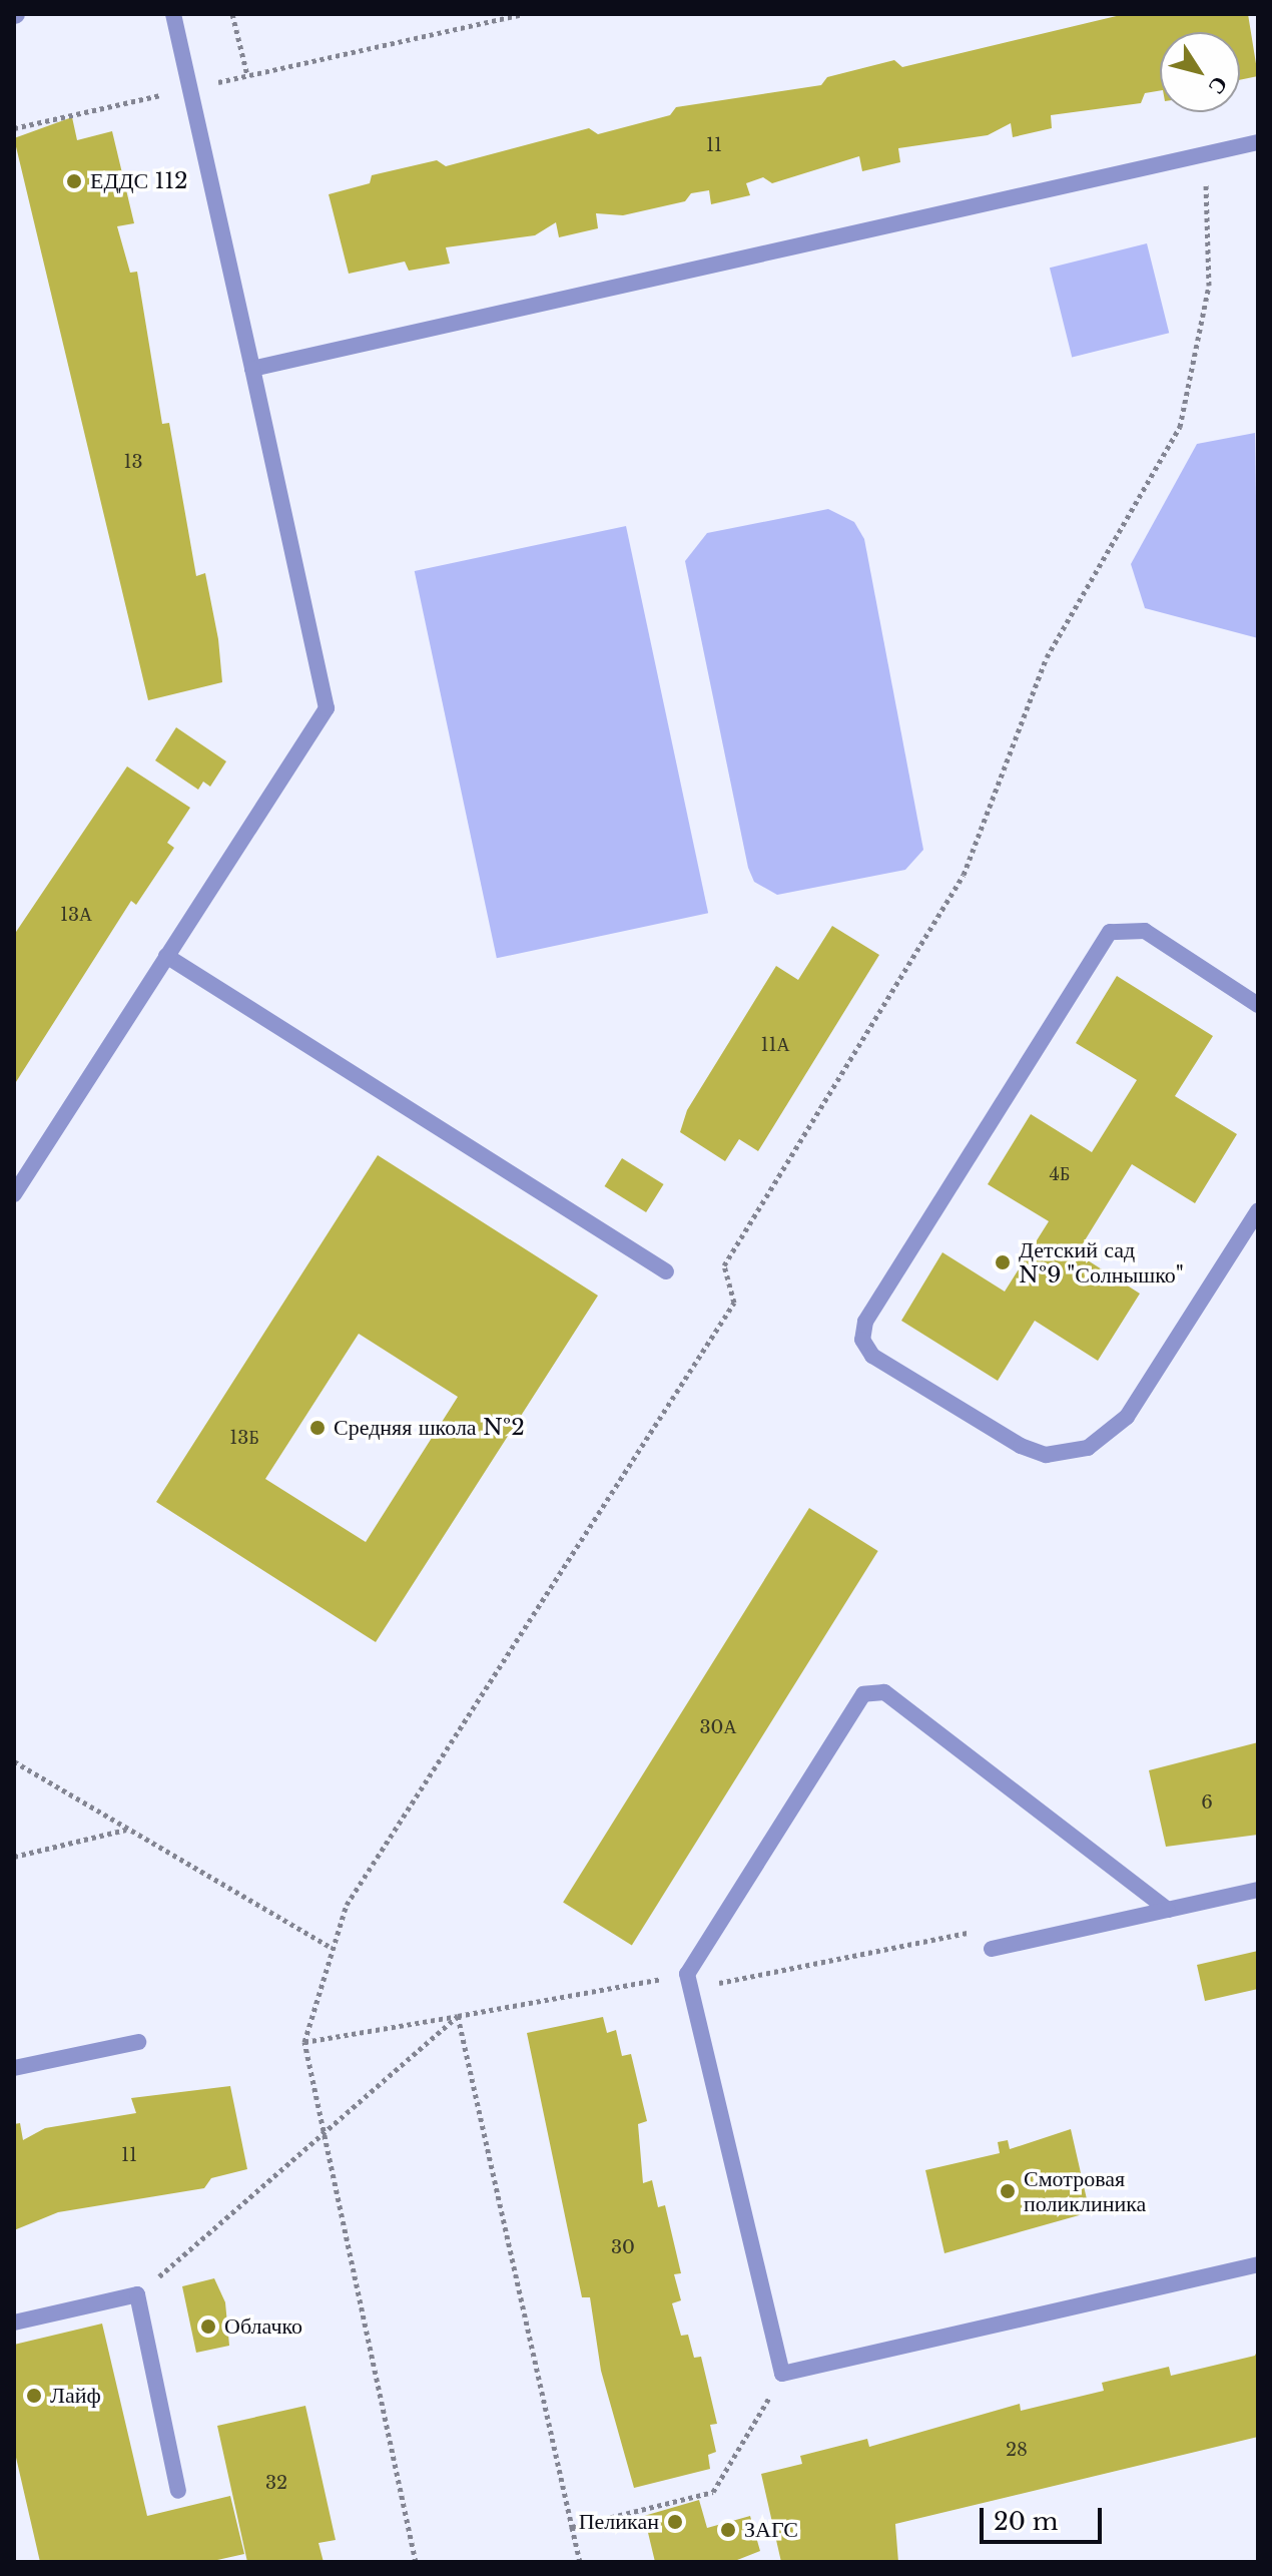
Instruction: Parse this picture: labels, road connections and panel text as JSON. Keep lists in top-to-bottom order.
{
  "places": [
    "ЕДДС 112",
    "Детский сад №9 \"Солнышко\"",
    "Средняя школа №2",
    "Смотровая поликлиника",
    "Облачко",
    "Лайф",
    "Пеликан",
    "ЗАГС"
  ],
  "house_numbers": [
    "11",
    "13",
    "13А",
    "11А",
    "4Б",
    "13Б",
    "30А",
    "6",
    "11",
    "30",
    "28",
    "32"
  ],
  "scale_bar": "20 m",
  "north": "bottom right"
}
